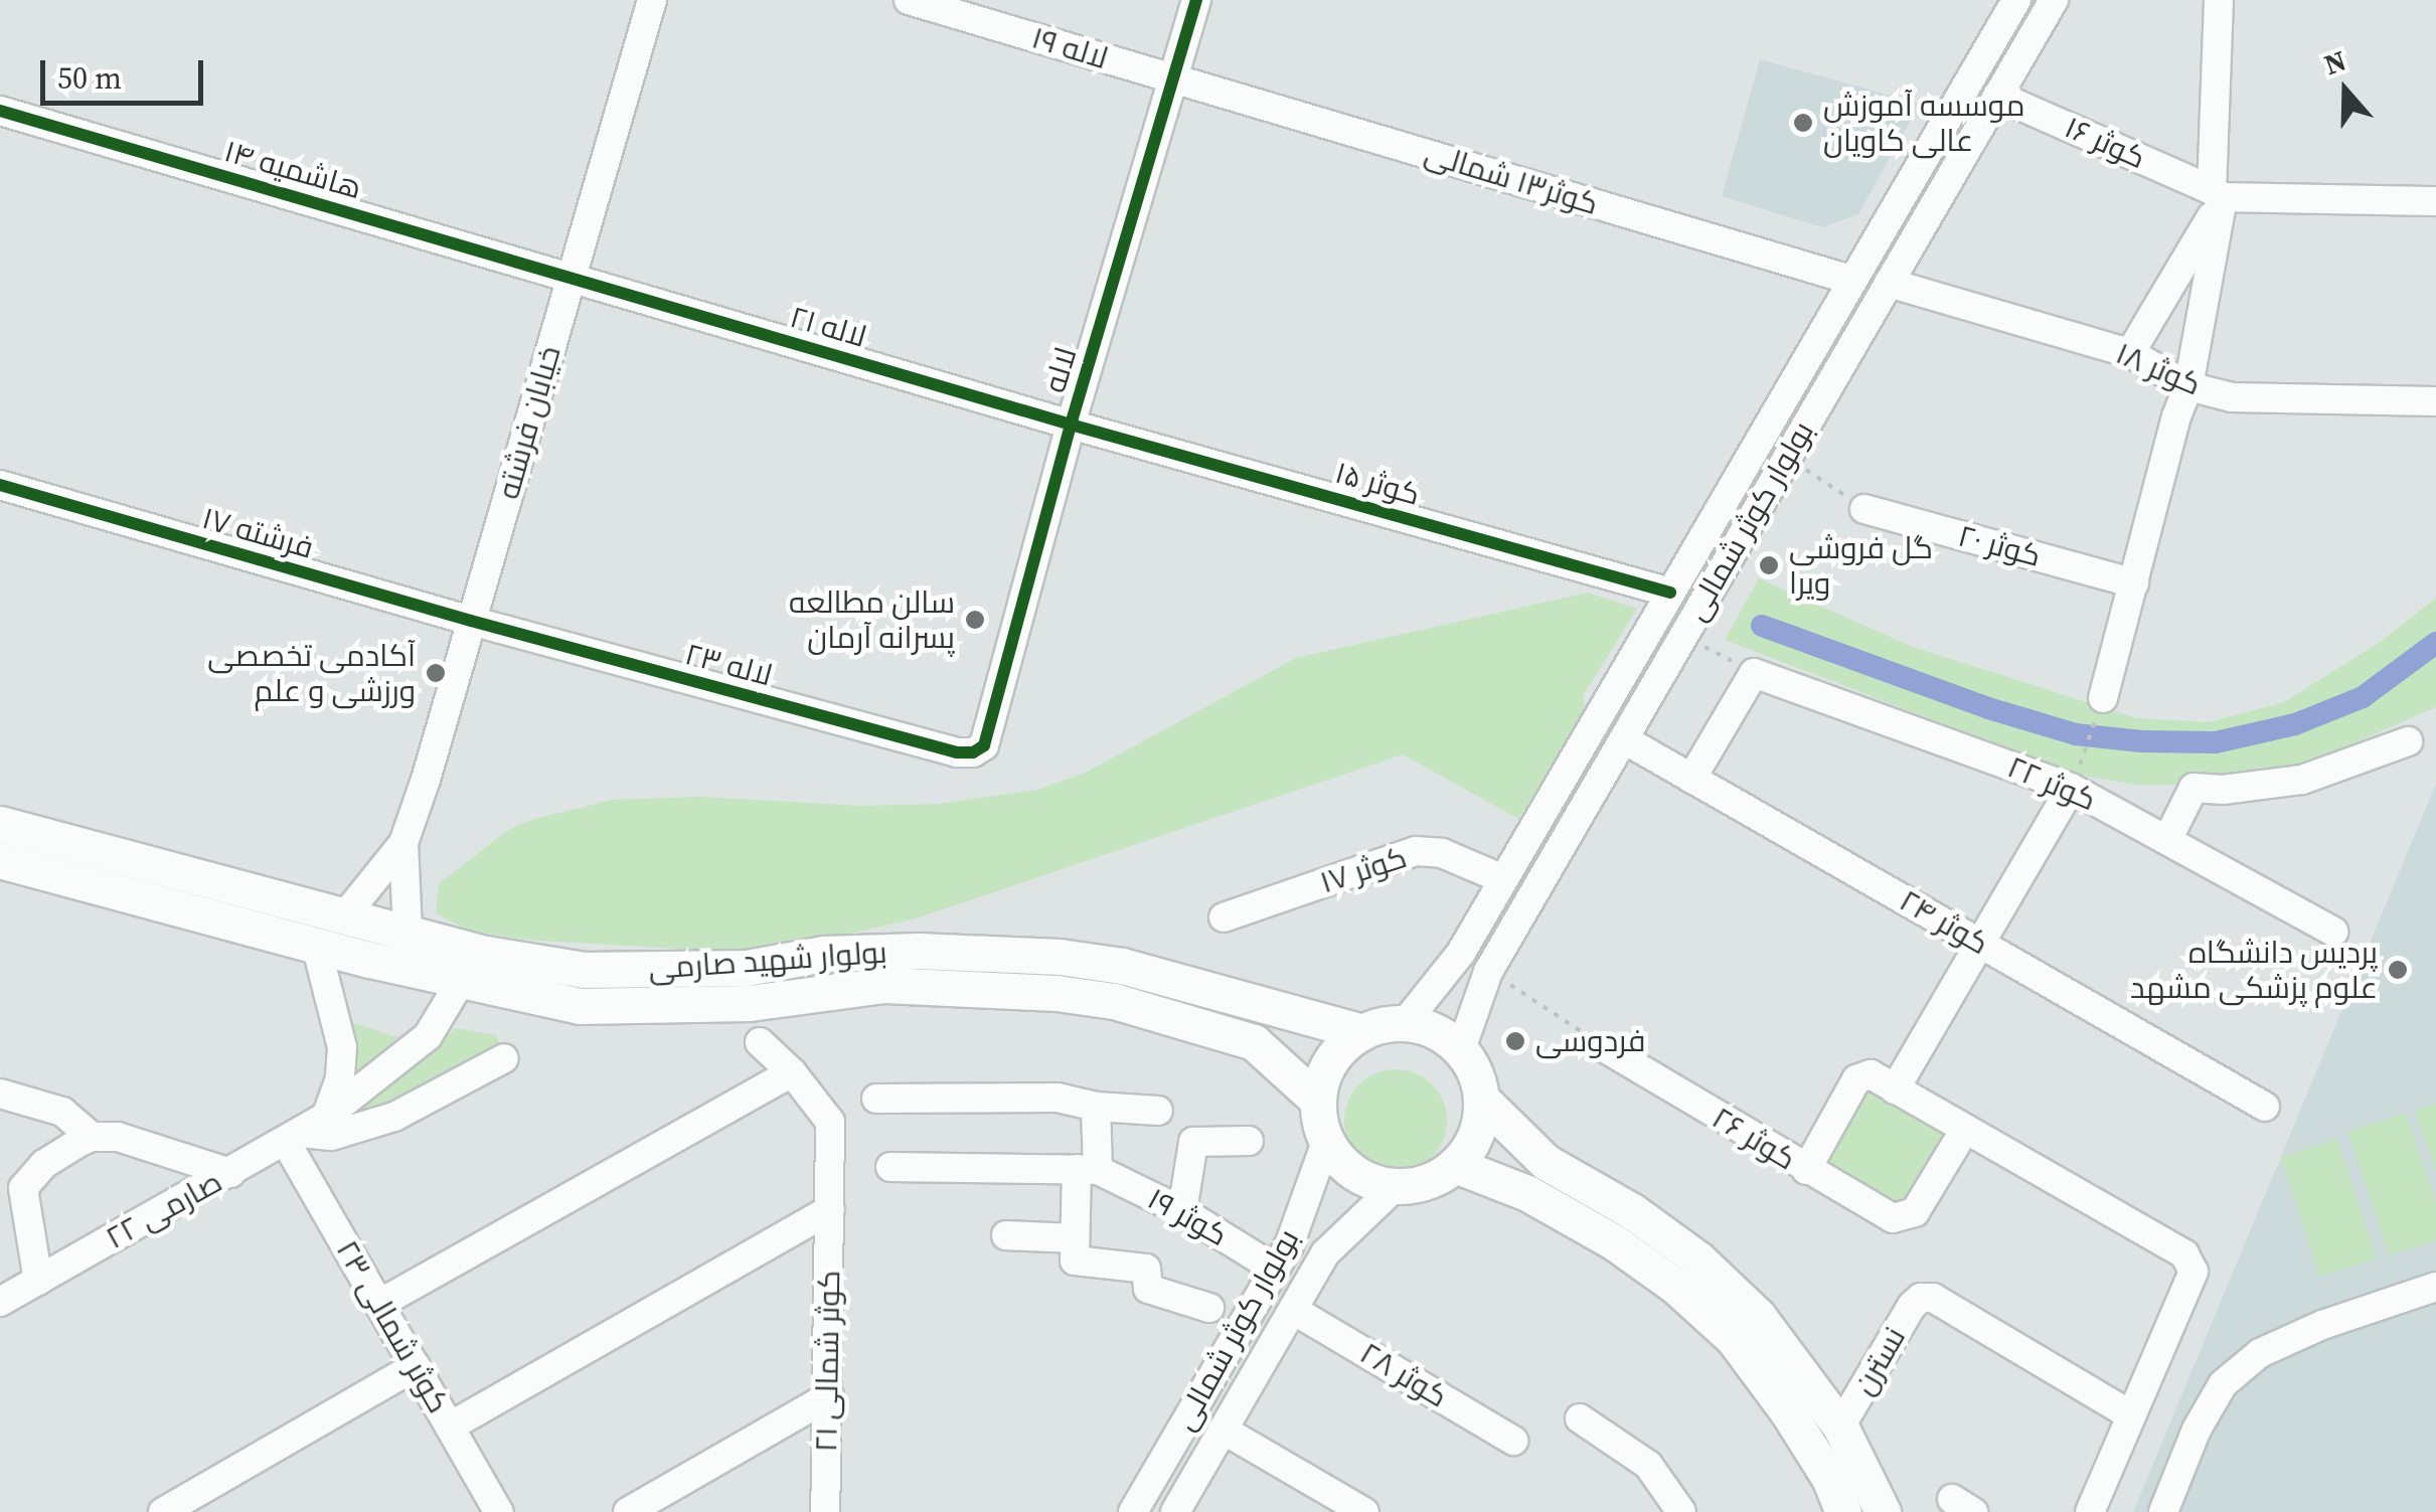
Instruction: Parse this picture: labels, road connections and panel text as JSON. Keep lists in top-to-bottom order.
{
  "streets": {
    "main road": ["بولوار شهید صارمی"],
    "street": [
      "لاله ۱۹",
      "کوثر ۱۶",
      "هاشمیه ۱۴",
      "کوثر۱۳ شمالی",
      "لاله ۲۱",
      "کوثر ۱۸",
      "لاله",
      "خیابان فرشته",
      "کوثر ۱۵",
      "بولوار کوثر شمالی",
      "فرشته ۱۷",
      "کوثر ۲۰",
      "لاله ۲۳",
      "کوثر ۲۲",
      "کوثر ۱۷",
      "کوثر ۲۴",
      "کوثر ۲۶",
      "صارمی ۲۲",
      "کوثر ۱۹",
      "کوثر شمالی ۲۳",
      "کوثر شمالی ۲۱",
      "نسترن",
      "کوثر ۲۸"
    ]
  },
  "crossings": [
    ["لاله ۱۹", "کوثر۱۳ شمالی"],
    ["لاله ۱۹", "لاله"],
    ["کوثر ۱۶", "بولوار کوثر شمالی"],
    ["هاشمیه ۱۴", "لاله ۲۱"],
    ["هاشمیه ۱۴", "خیابان فرشته"],
    ["کوثر۱۳ شمالی", "لاله"],
    ["کوثر۱۳ شمالی", "بولوار کوثر شمالی"],
    ["لاله ۲۱", "لاله"],
    ["لاله ۲۱", "خیابان فرشته"],
    ["لاله ۲۱", "کوثر ۱۵"],
    ["کوثر ۱۸", "بولوار کوثر شمالی"],
    ["لاله", "کوثر ۱۵"],
    ["لاله", "لاله ۲۳"],
    ["خیابان فرشته", "فرشته ۱۷"],
    ["خیابان فرشته", "لاله ۲۳"],
    ["خیابان فرشته", "بولوار شهید صارمی"],
    ["کوثر ۱۵", "بولوار کوثر شمالی"],
    ["بولوار کوثر شمالی", "کوثر ۱۷"],
    ["بولوار کوثر شمالی", "کوثر ۲۴"],
    ["بولوار کوثر شمالی", "بولوار شهید صارمی"],
    ["بولوار کوثر شمالی", "کوثر ۱۹"],
    ["بولوار کوثر شمالی", "کوثر ۲۸"],
    ["فرشته ۱۷", "لاله ۲۳"],
    ["بولوار شهید صارمی", "صارمی ۲۲"],
    ["صارمی ۲۲", "کوثر شمالی ۲۳"]
  ],
  "places": [
    "موسسه آموزش عالی کاویان",
    "گل فروشی ویرا",
    "سالن مطالعه پسرانه آرمان",
    "آکادمی تخصصی ورزشی و علم",
    "پردیس دانشگاه علوم پزشکی مشهد",
    "فردوسی"
  ],
  "scale_bar": "50 m",
  "north": "top"
}
